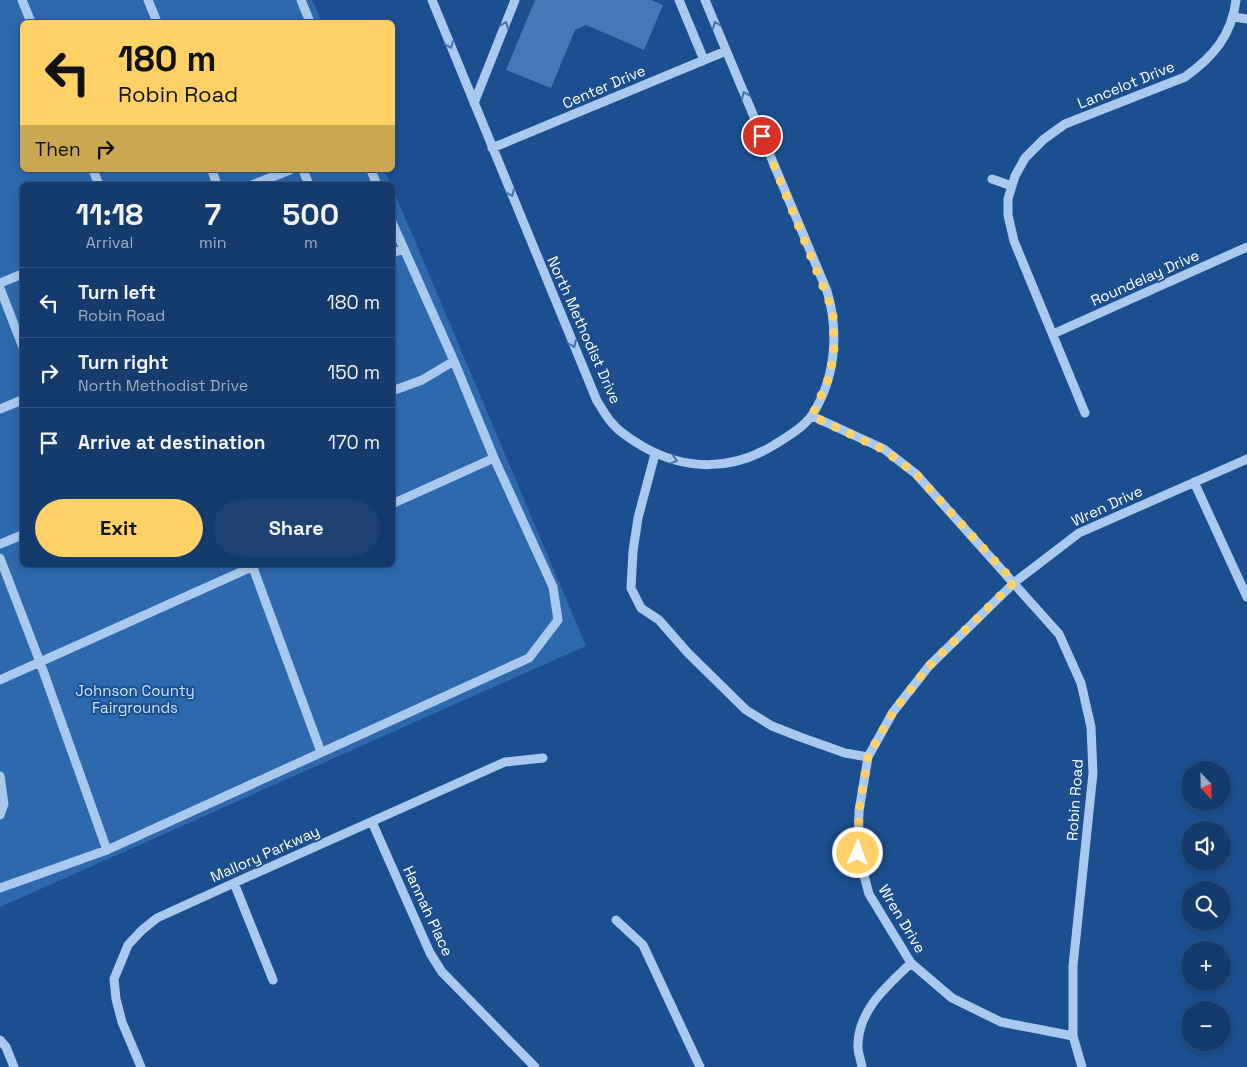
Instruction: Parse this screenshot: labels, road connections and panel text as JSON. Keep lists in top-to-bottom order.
{
  "streets": {
    "street": [
      "Lancelot Drive",
      "Center Drive",
      "Roundelay Drive",
      "North Methodist Drive",
      "Wren Drive",
      "Robin Road",
      "Mallory Parkway",
      "Hannah Place"
    ]
  },
  "crossings": [
    ["Lancelot Drive", "Roundelay Drive"],
    ["Center Drive", "North Methodist Drive"],
    ["North Methodist Drive", "Robin Road"],
    ["Wren Drive", "Robin Road"],
    ["Mallory Parkway", "Hannah Place"]
  ],
  "parks": ["Johnson County Fairgrounds"],
  "north": "bottom",
  "page": {
    "turn": ["180 m", "Robin Road"],
    "then": "Then",
    "eta": [
      "11:18",
      "Arrival",
      "7",
      "min",
      "500",
      "m"
    ],
    "list": [
      {
        "name": "Turn left",
        "note": "Robin Road",
        "value": "180 m"
      },
      {
        "name": "Turn right",
        "note": "North Methodist Drive",
        "value": "150 m"
      },
      {
        "name": "Arrive at destination",
        "value": "170 m"
      }
    ],
    "buttons": ["Exit", "Share"],
    "map_buttons": ["+", "−"]
  }
}
